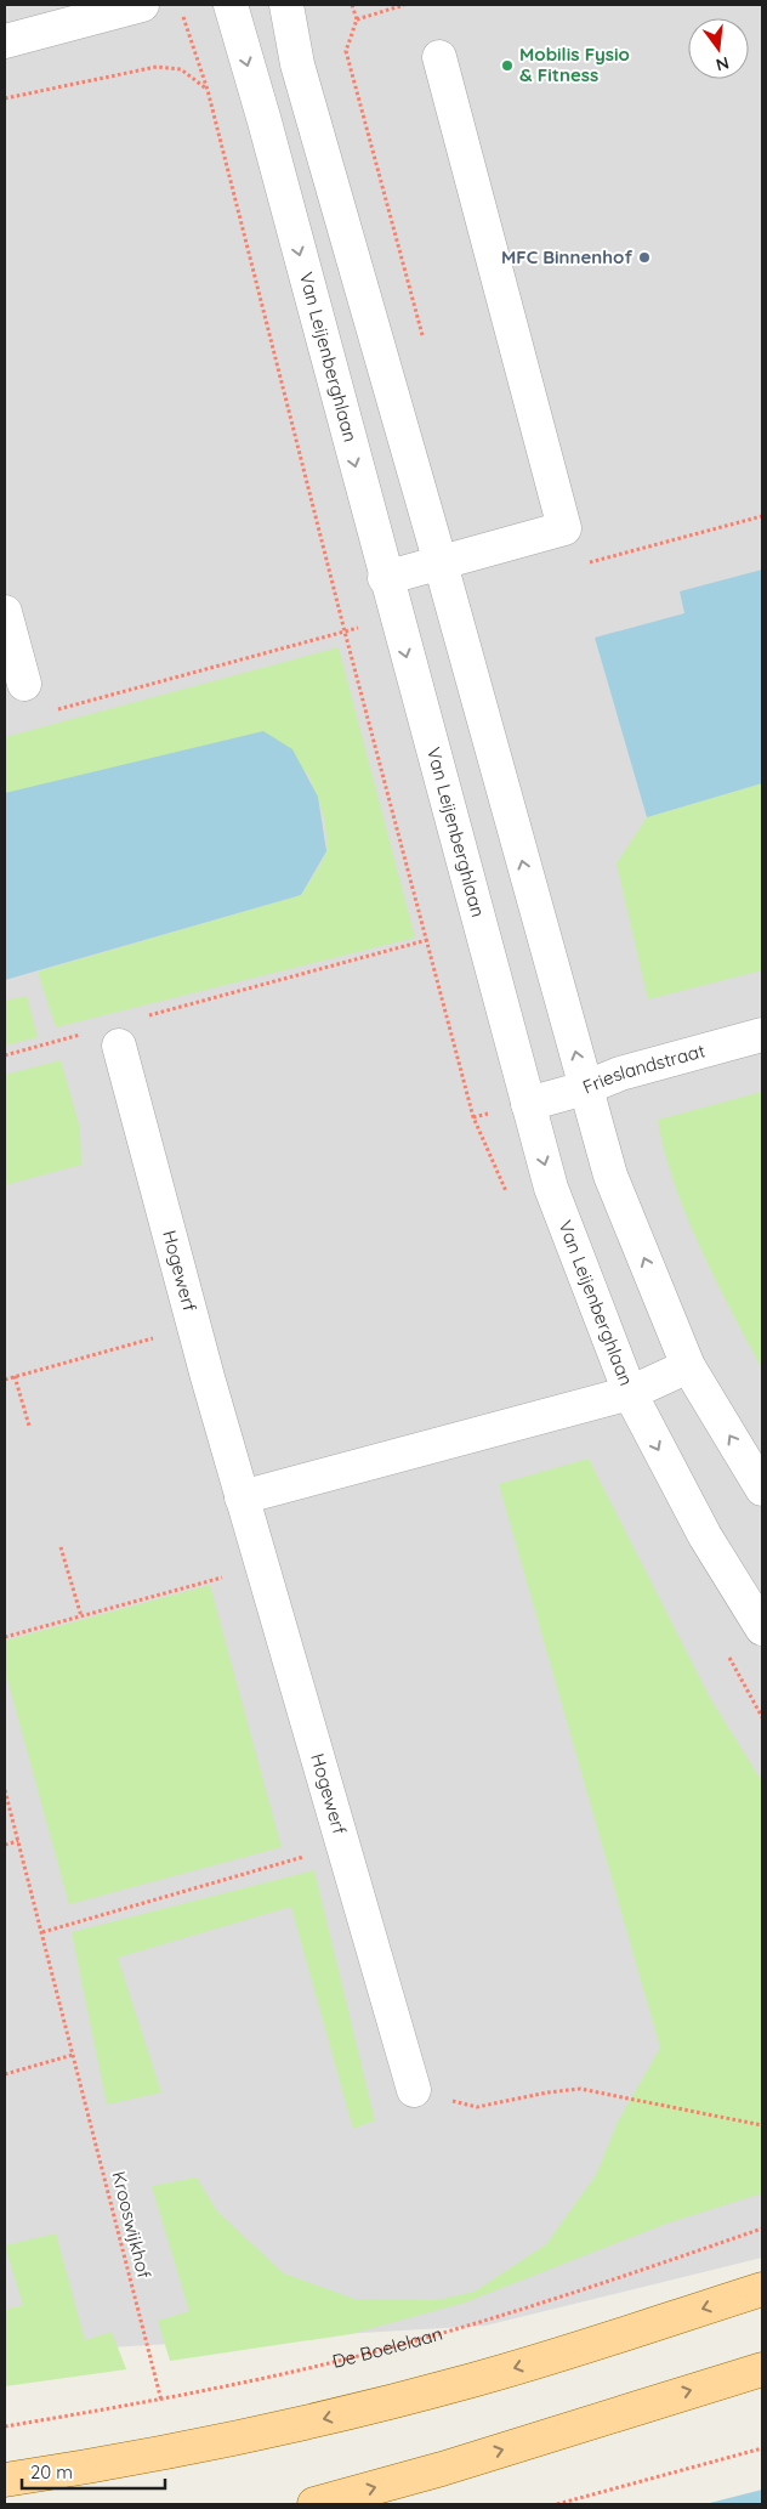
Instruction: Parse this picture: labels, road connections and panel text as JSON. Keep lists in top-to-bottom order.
{
  "streets": {
    "street": ["Van Leijenberghlaan", "Frieslandstraat", "Hogewerf"],
    "path": ["Krooswijkhof", "De Boelelaan"]
  },
  "crossings": [
    ["Van Leijenberghlaan", "Frieslandstraat"],
    ["Krooswijkhof", "De Boelelaan"]
  ],
  "places": ["Mobilis Fysio & Fitness", "MFC Binnenhof"],
  "scale_bar": "20 m",
  "north": "bottom"
}
